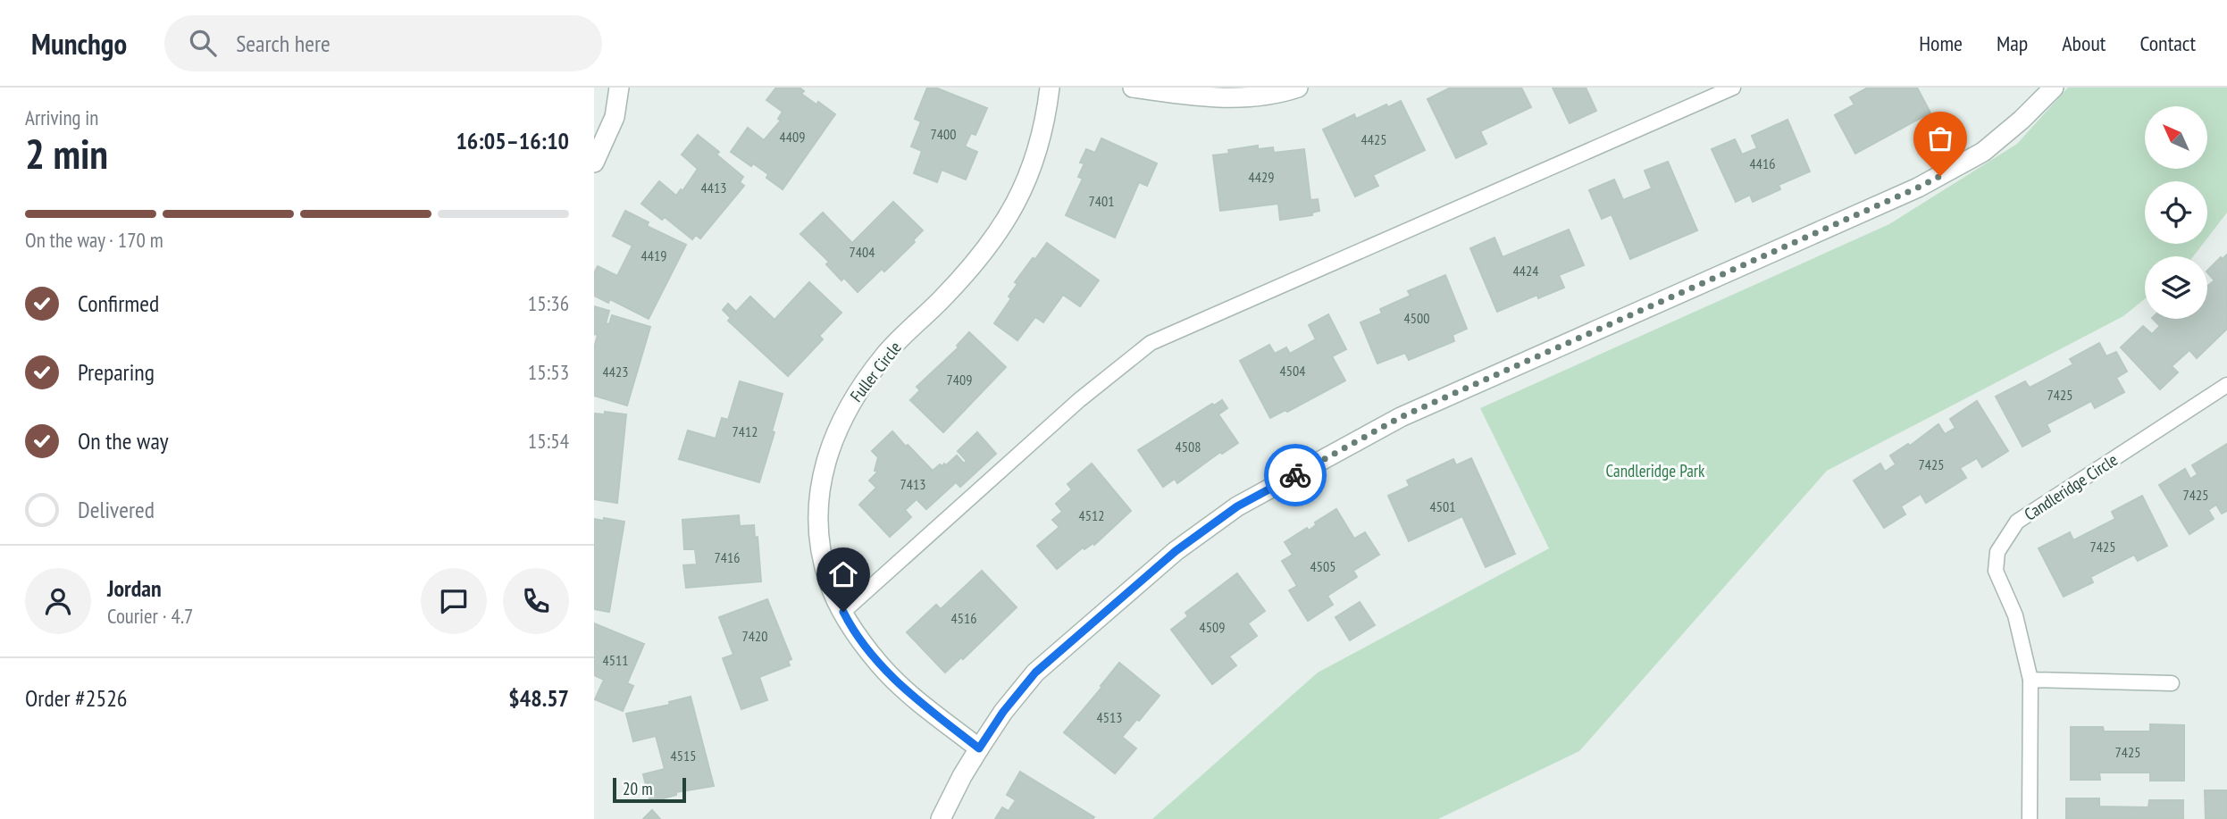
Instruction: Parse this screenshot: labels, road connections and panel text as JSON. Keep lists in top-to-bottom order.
{
  "streets": {
    "street": ["Fuller Circle"],
    "lane": ["Candleridge Circle"]
  },
  "parks": ["Candleridge Park"],
  "house_numbers": [
    "7400",
    "4409",
    "4425",
    "4416",
    "4429",
    "4413",
    "7401",
    "7404",
    "4419",
    "4424",
    "4500",
    "4504",
    "4423",
    "7409",
    "7425",
    "7412",
    "4508",
    "7425",
    "7413",
    "7425",
    "4501",
    "4512",
    "7425",
    "7416",
    "4505",
    "4516",
    "4509",
    "7420",
    "4511",
    "4513",
    "7425",
    "4515"
  ],
  "scale_bar": "20 m",
  "north": "top left",
  "page": {
    "header": "Munchgo",
    "search": "Search here",
    "nav": [
      "Home",
      "Map",
      "About",
      "Contact"
    ],
    "heading": ["2 min", "Arriving in", "16:05–16:10"],
    "panel": [
      "Jordan",
      "Courier · 4.7",
      "Order #2526",
      "$48.57"
    ],
    "bar": "On the way · 170 m",
    "list": [
      ["Confirmed", "15:36"],
      ["Preparing", "15:53"],
      ["On the way", "15:54"],
      "Delivered"
    ],
    "scale": "20 m"
  }
}
